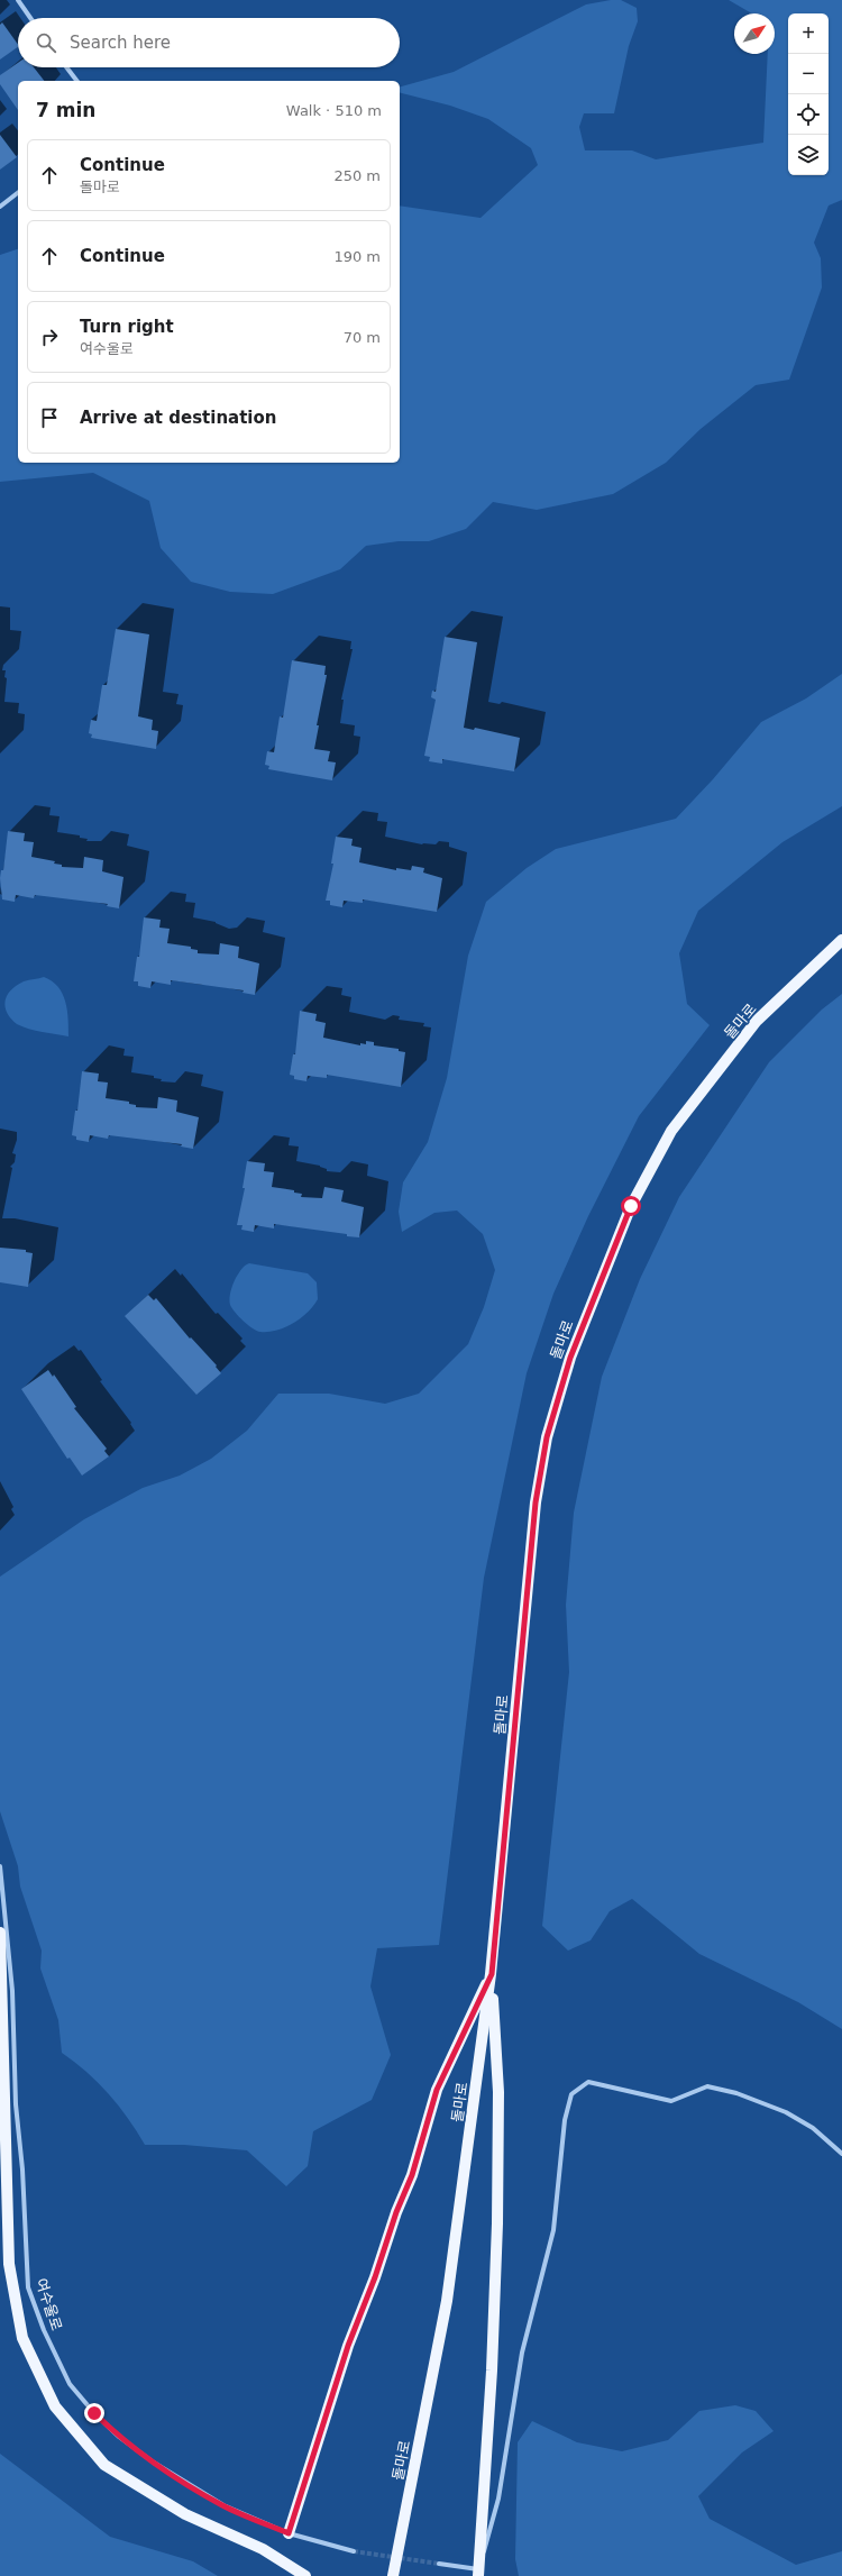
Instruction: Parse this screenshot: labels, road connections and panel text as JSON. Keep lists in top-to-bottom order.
{
  "streets": {
    "main road": ["돌마로"],
    "street": ["여수울로"]
  },
  "north": "top right",
  "page": {
    "map_buttons": ["+", "−"],
    "search": "Search here",
    "heading": ["7 min", "Walk · 510 m"],
    "list": [
      ["Continue", "돌마로", "250 m"],
      ["Continue", "190 m"],
      ["Turn right", "여수울로", "70 m"],
      "Arrive at destination"
    ]
  }
}
